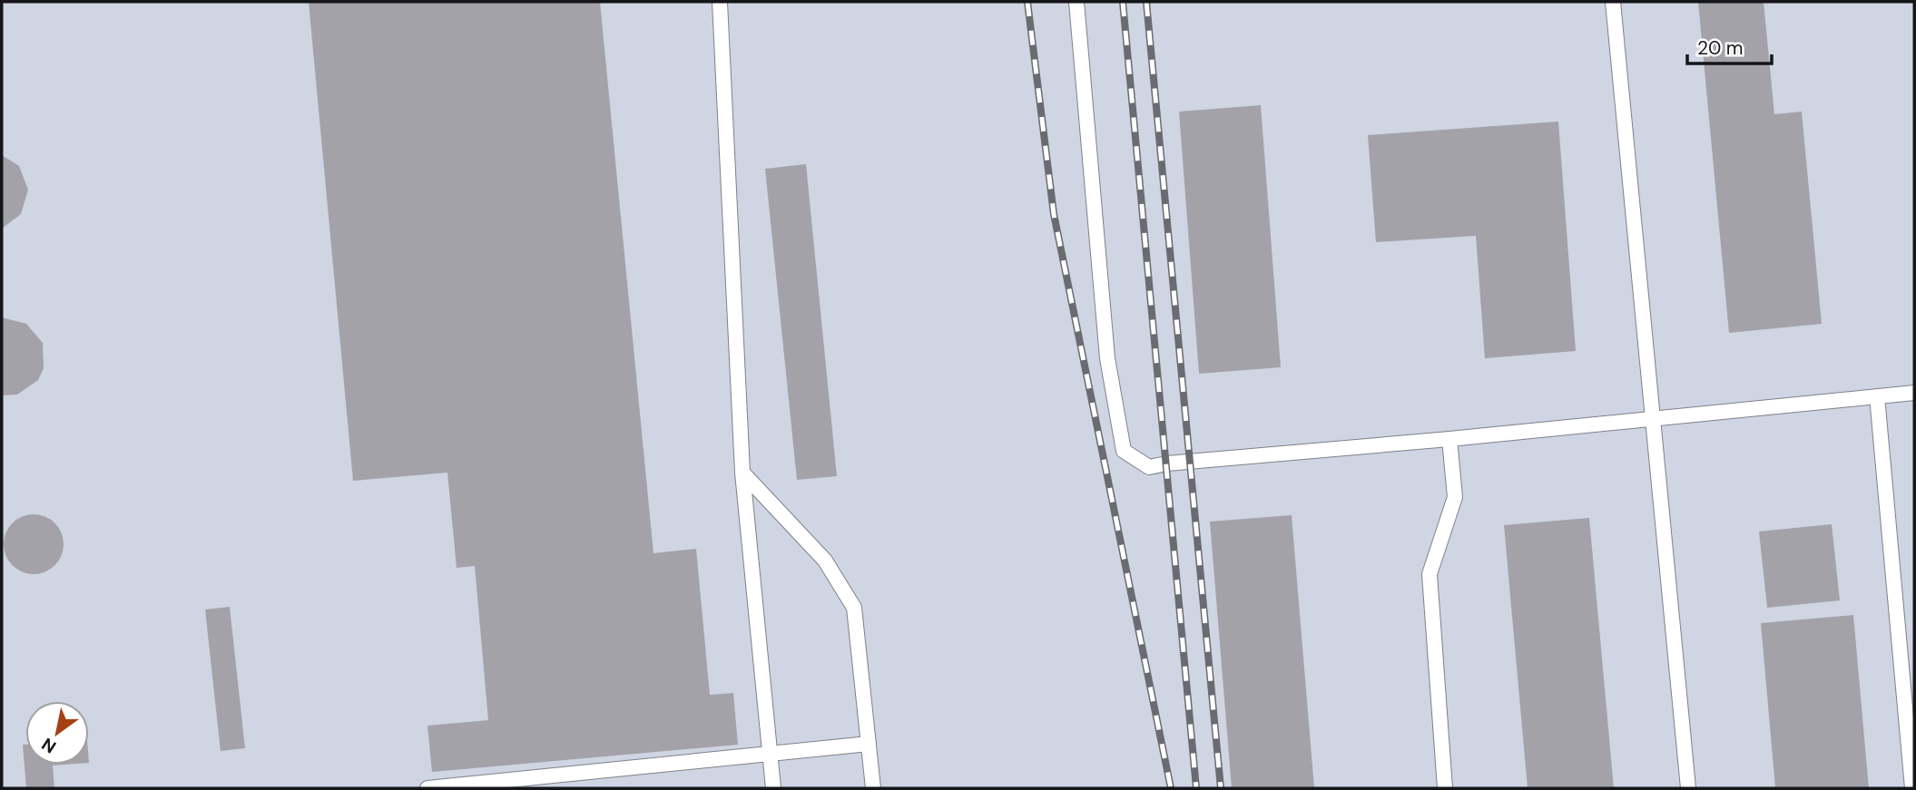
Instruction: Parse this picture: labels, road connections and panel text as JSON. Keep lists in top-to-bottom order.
{
  "scale_bar": "20 m",
  "north": "bottom left"
}
